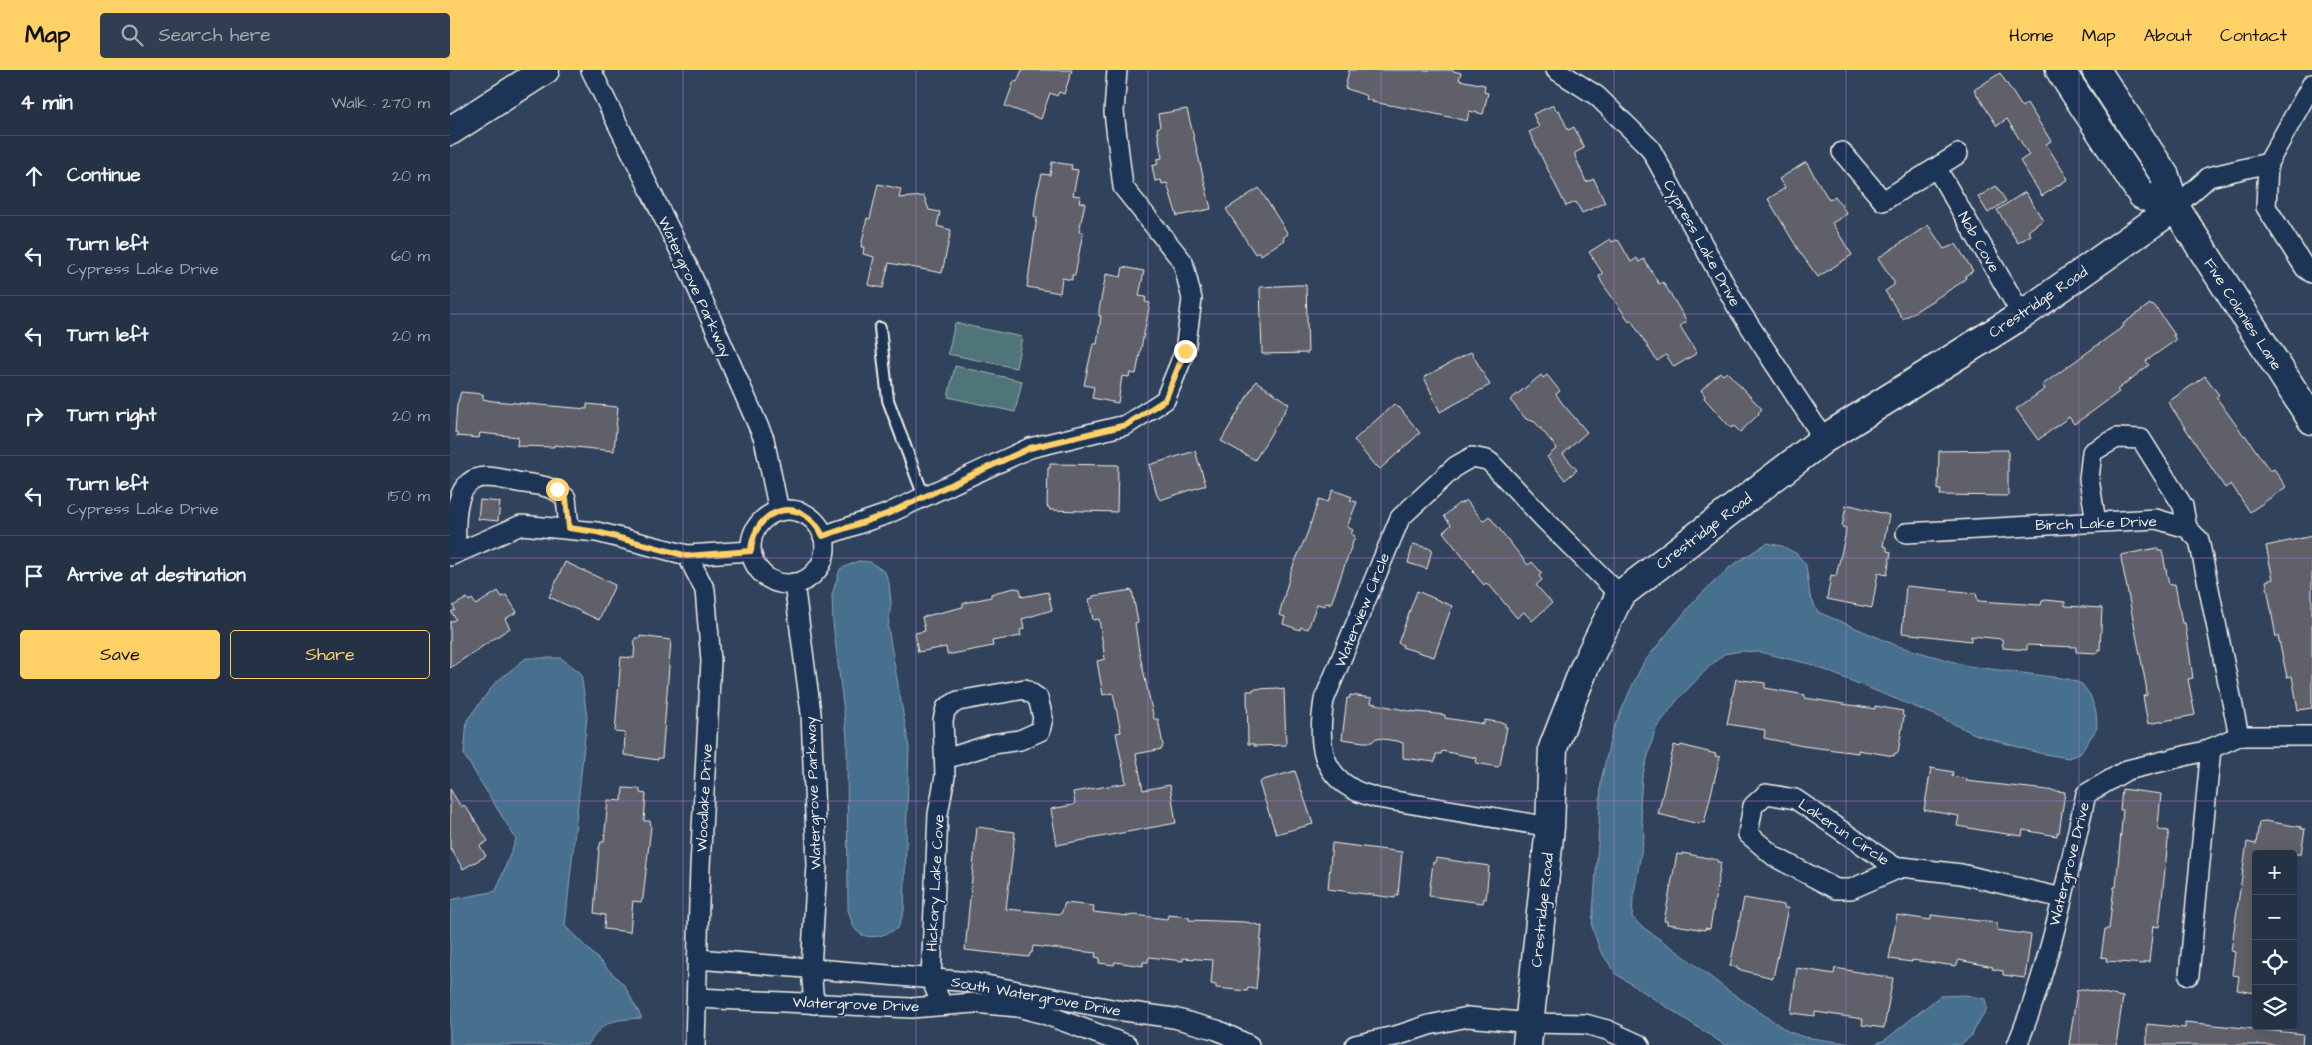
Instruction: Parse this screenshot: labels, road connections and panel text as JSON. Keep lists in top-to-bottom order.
{
  "streets": {
    "street": [
      "Nob Cove",
      "Cypress Lake Drive",
      "Watergrove Parkway",
      "Crestridge Road",
      "Five Colonies Lane",
      "Birch Lake Drive",
      "Waterview Circle",
      "Woodlake Drive",
      "Lakerun Circle",
      "Watergrove Drive",
      "Hickory Lake Cove",
      "South Watergrove Drive"
    ]
  },
  "crossings": [
    ["Nob Cove", "Crestridge Road"],
    ["Cypress Lake Drive", "Crestridge Road"],
    ["Watergrove Parkway", "Watergrove Drive"],
    ["Watergrove Parkway", "South Watergrove Drive"],
    ["Crestridge Road", "Five Colonies Lane"],
    ["Crestridge Road", "Waterview Circle"],
    ["Woodlake Drive", "Watergrove Drive"],
    ["Woodlake Drive", "South Watergrove Drive"],
    ["Lakerun Circle", "Watergrove Drive"],
    ["Watergrove Drive", "Hickory Lake Cove"],
    ["Hickory Lake Cove", "South Watergrove Drive"]
  ],
  "page": {
    "header": "Map",
    "search": "Search here",
    "nav": [
      "Home",
      "Map",
      "About",
      "Contact"
    ],
    "heading": ["4 min", "Walk · 270 m"],
    "list": [
      ["Continue", "20 m"],
      ["Turn left", "Cypress Lake Drive", "60 m"],
      ["Turn left", "20 m"],
      ["Turn right", "20 m"],
      ["Turn left", "Cypress Lake Drive", "150 m"],
      "Arrive at destination"
    ],
    "buttons": ["Save", "Share"],
    "map_buttons": ["+", "−"]
  }
}
